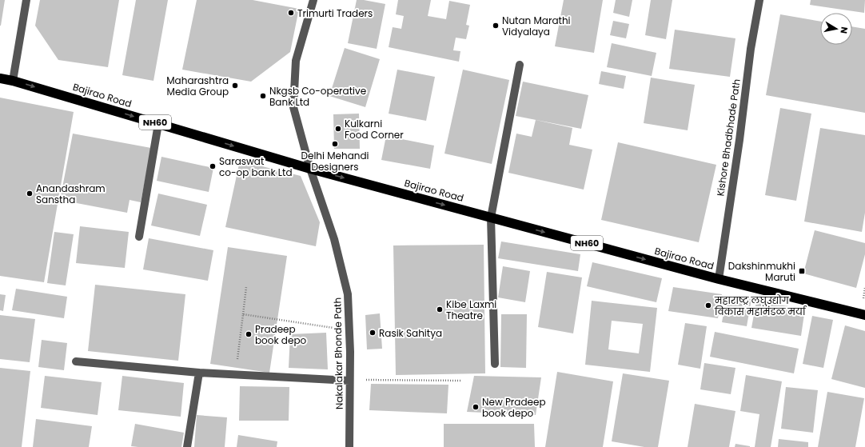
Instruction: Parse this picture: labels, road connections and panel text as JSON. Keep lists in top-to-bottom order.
{
  "streets": {
    "highway": ["Bajirao Road", "NH60"],
    "street": ["Kishore Bhadbhade Path", "Nakalakar Bhonde Path"]
  },
  "crossings": [
    ["Bajirao Road", "Kishore Bhadbhade Path"],
    ["Bajirao Road", "Nakalakar Bhonde Path"]
  ],
  "one_way": ["Bajirao Road"],
  "places": {
    "other": [
      "Trimurti Traders",
      "Nutan Marathi Vidyalaya",
      "Maharashtra Media Group",
      "Nkgsb Co-operative Bank Ltd",
      "Kulkarni Food Corner",
      "Delhi Mehandi Designers",
      "Saraswat co-op bank Ltd",
      "Anandashram Sanstha",
      "महाराष्ट्र लघुउद्योग विकास महामंडळ मर्या",
      "Kibe Laxmi Theatre",
      "Rasik Sahitya",
      "Pradeep book depo",
      "New Pradeep book depo"
    ],
    "transit": ["Dakshinmukhi Maruti"]
  },
  "north": "right"
}
